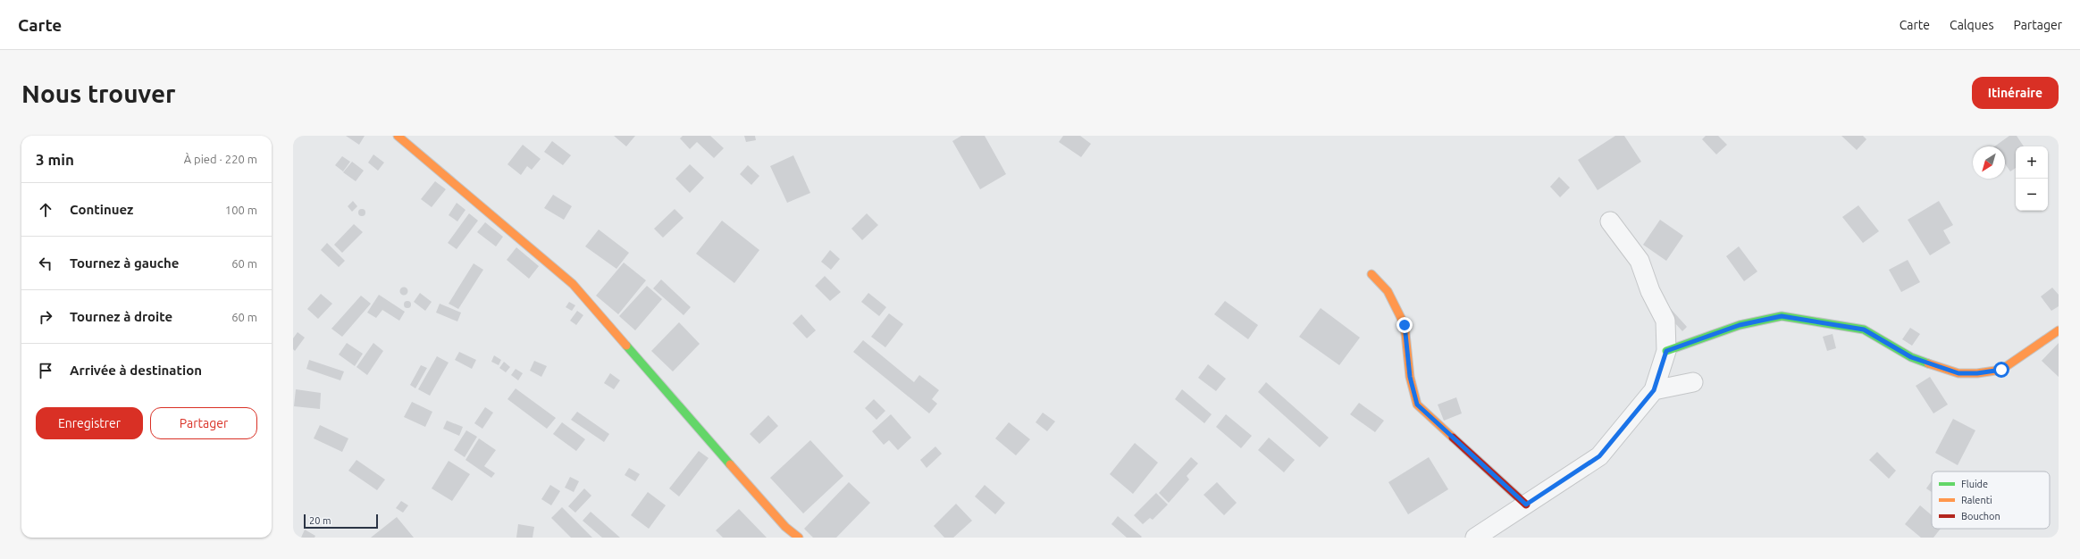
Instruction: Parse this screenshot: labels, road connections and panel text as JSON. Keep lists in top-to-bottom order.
{
  "legend": ["Fluide", "Ralenti", "Bouchon"],
  "scale_bar": "20 m",
  "north": "bottom left",
  "page": {
    "header": "Carte",
    "nav": ["Carte", "Calques", "Partager"],
    "buttons": [
      "Itinéraire",
      ["Enregistrer", "Partager"]
    ],
    "title": "Nous trouver",
    "heading": ["3 min", "À pied · 220 m"],
    "map_buttons": ["+", "−"],
    "list": [
      ["Continuez", "100 m"],
      ["Tournez à gauche", "60 m"],
      ["Tournez à droite", "60 m"],
      "Arrivée à destination"
    ],
    "scale": "20 m"
  }
}
